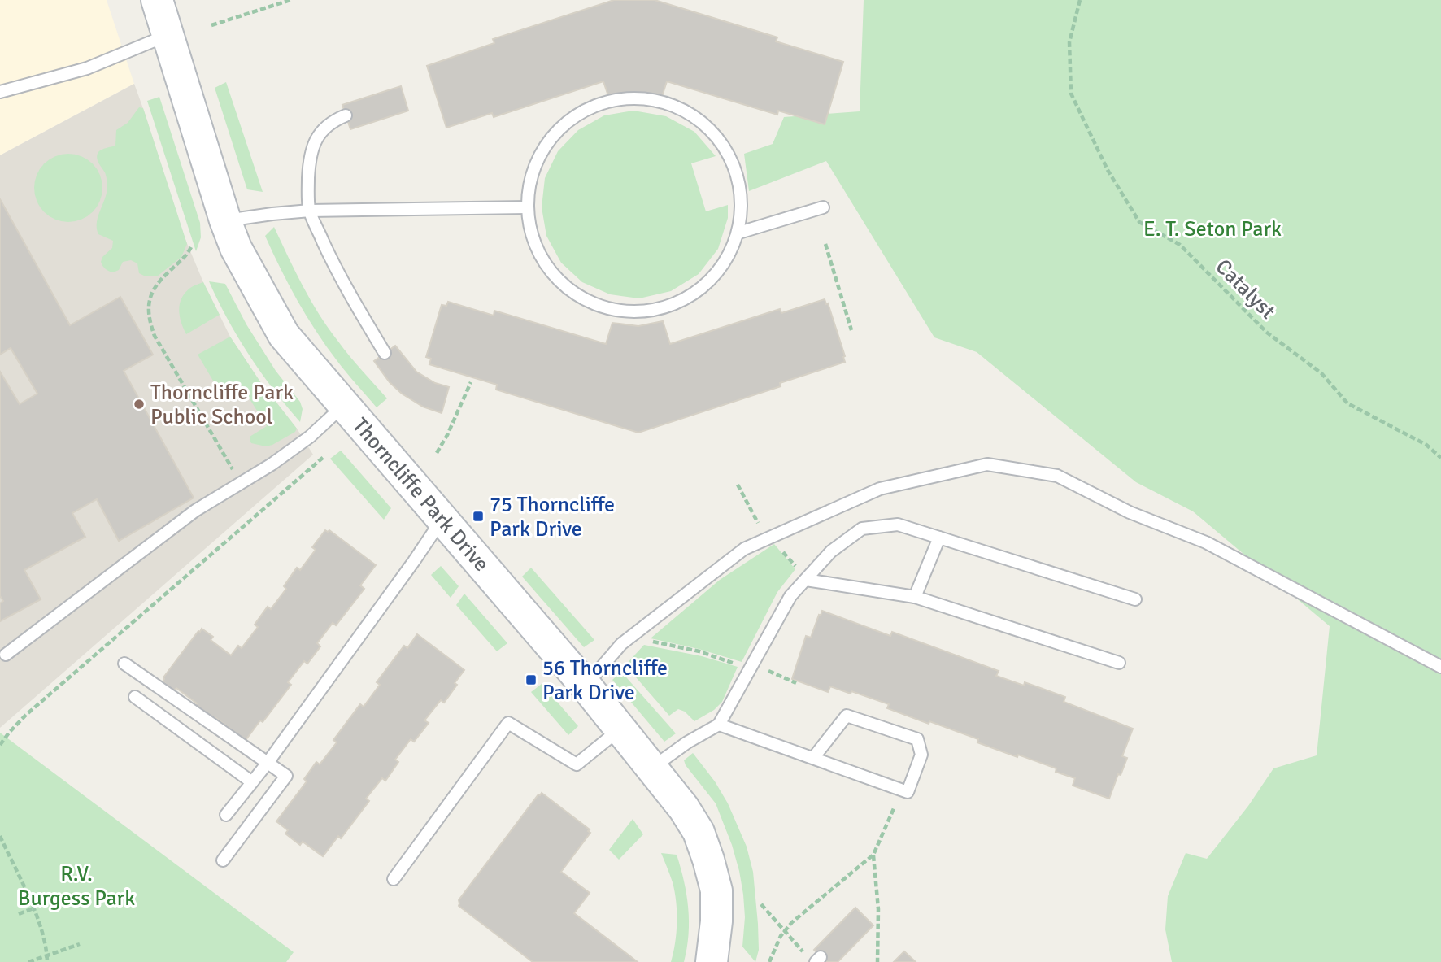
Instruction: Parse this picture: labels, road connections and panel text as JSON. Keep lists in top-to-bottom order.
{
  "streets": {
    "street": ["Thorncliffe Park Drive"],
    "path": ["Catalyst"]
  },
  "parks": ["E. T. Seton Park", "R.V. Burgess Park"],
  "places": {
    "other": ["Thorncliffe Park Public School"],
    "transit": ["75 Thorncliffe Park Drive", "56 Thorncliffe Park Drive"]
  }
}
